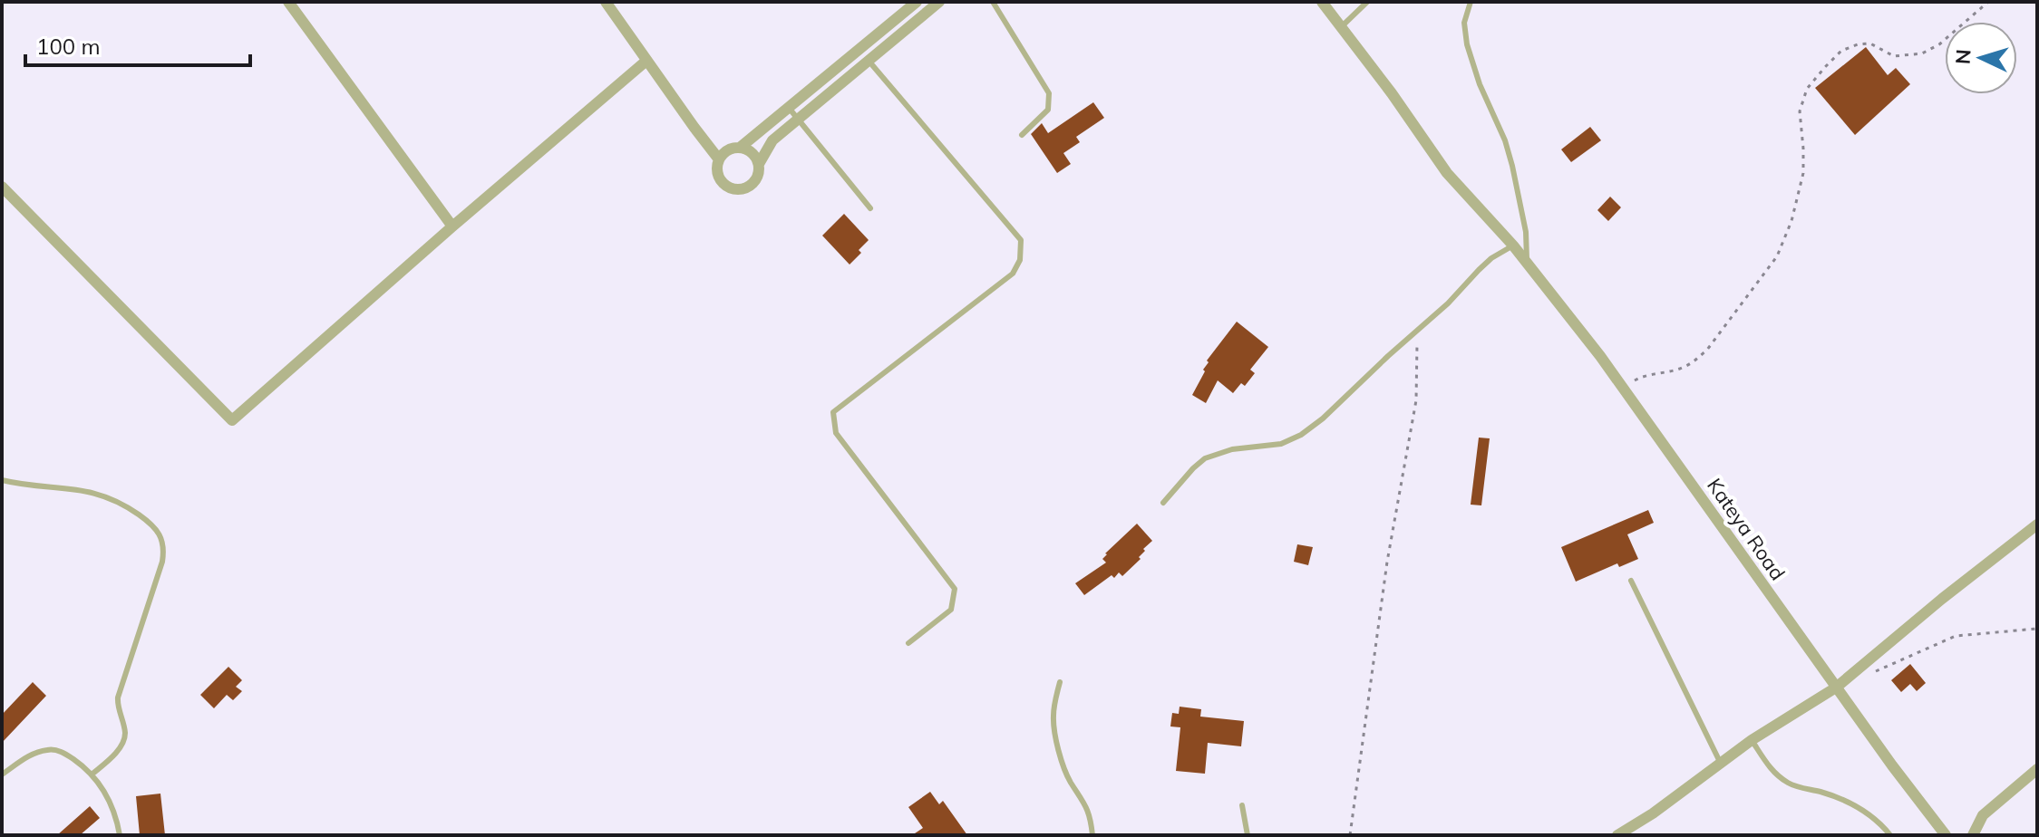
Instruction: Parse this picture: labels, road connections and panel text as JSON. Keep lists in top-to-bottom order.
{
  "streets": {
    "street": ["Kateya Road"]
  },
  "scale_bar": "100 m",
  "north": "left"
}
